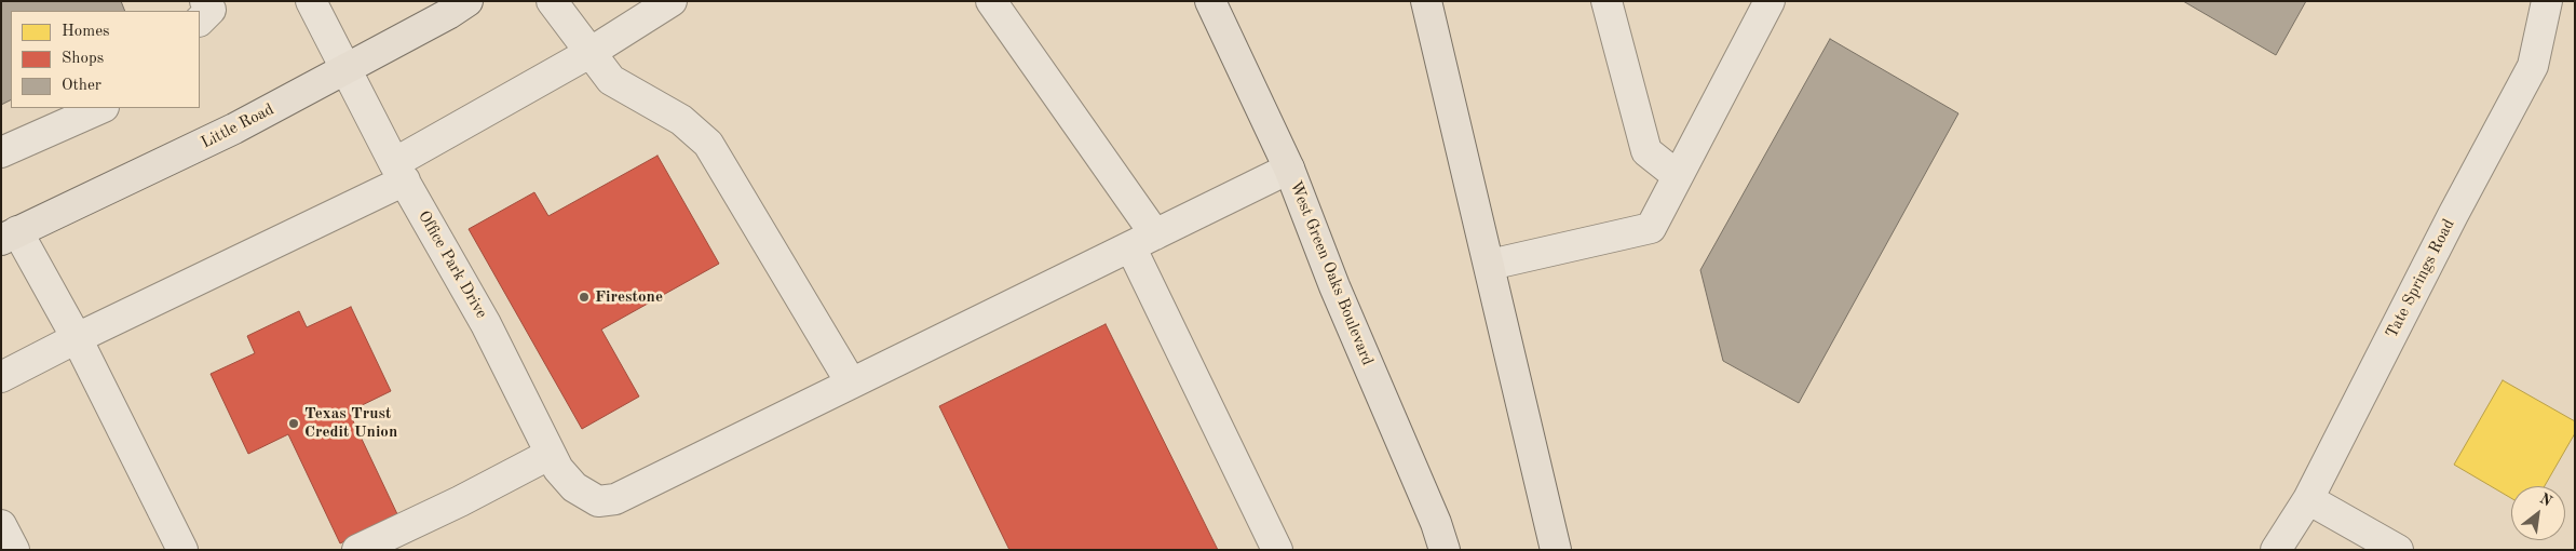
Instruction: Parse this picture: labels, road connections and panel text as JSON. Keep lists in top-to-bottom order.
{
  "streets": {
    "main road": ["Little Road", "West Green Oaks Boulevard"],
    "street": ["Office Park Drive", "Tate Springs Road"]
  },
  "crossings": [
    ["Little Road", "Office Park Drive"]
  ],
  "places": ["Firestone", "Texas Trust Credit Union"],
  "legend": ["Homes", "Shops", "Other"],
  "north": "top right"
}
